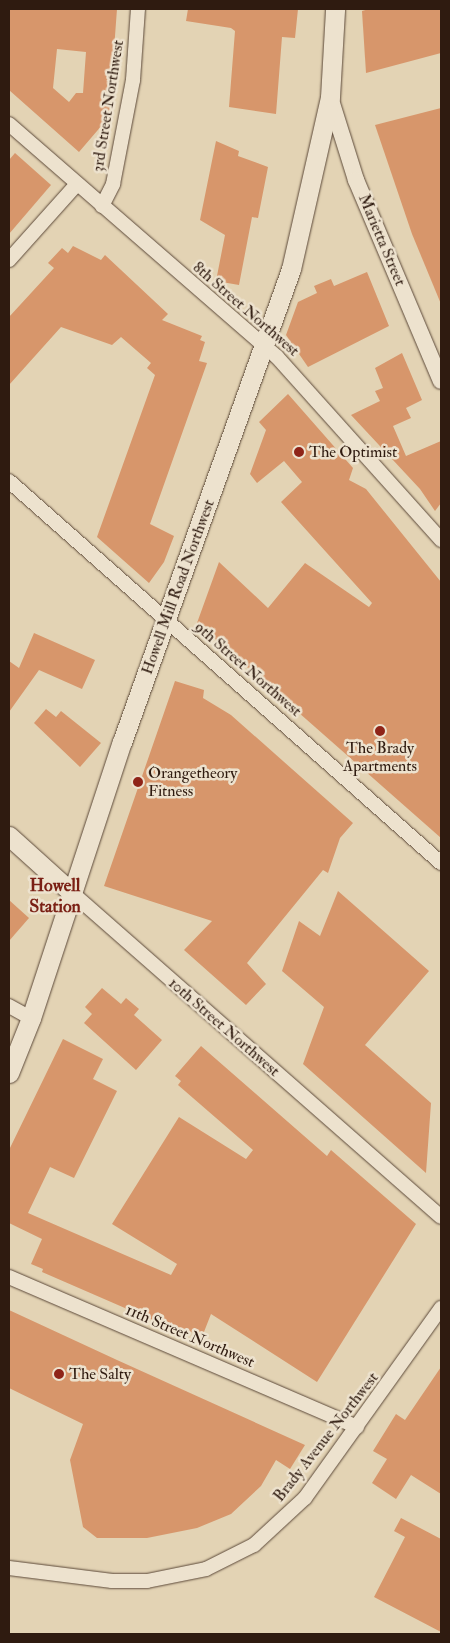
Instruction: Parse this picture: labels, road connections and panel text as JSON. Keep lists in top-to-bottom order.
{
  "streets": {
    "main road": ["Howell Mill Road Northwest", "10th Street Northwest"],
    "street": [
      "3rd Street Northwest",
      "Marietta Street",
      "8th Street Northwest",
      "9th Street Northwest",
      "11th Street Northwest",
      "Brady Avenue Northwest"
    ]
  },
  "crossings": [
    ["3rd Street Northwest", "8th Street Northwest"],
    ["Marietta Street", "Howell Mill Road Northwest"],
    ["8th Street Northwest", "Howell Mill Road Northwest"],
    ["Howell Mill Road Northwest", "9th Street Northwest"],
    ["Howell Mill Road Northwest", "10th Street Northwest"],
    ["11th Street Northwest", "Brady Avenue Northwest"]
  ],
  "districts": ["Howell Station"],
  "places": [
    "The Optimist",
    "The Brady Apartments",
    "Orangetheory Fitness",
    "The Salty"
  ]
}
